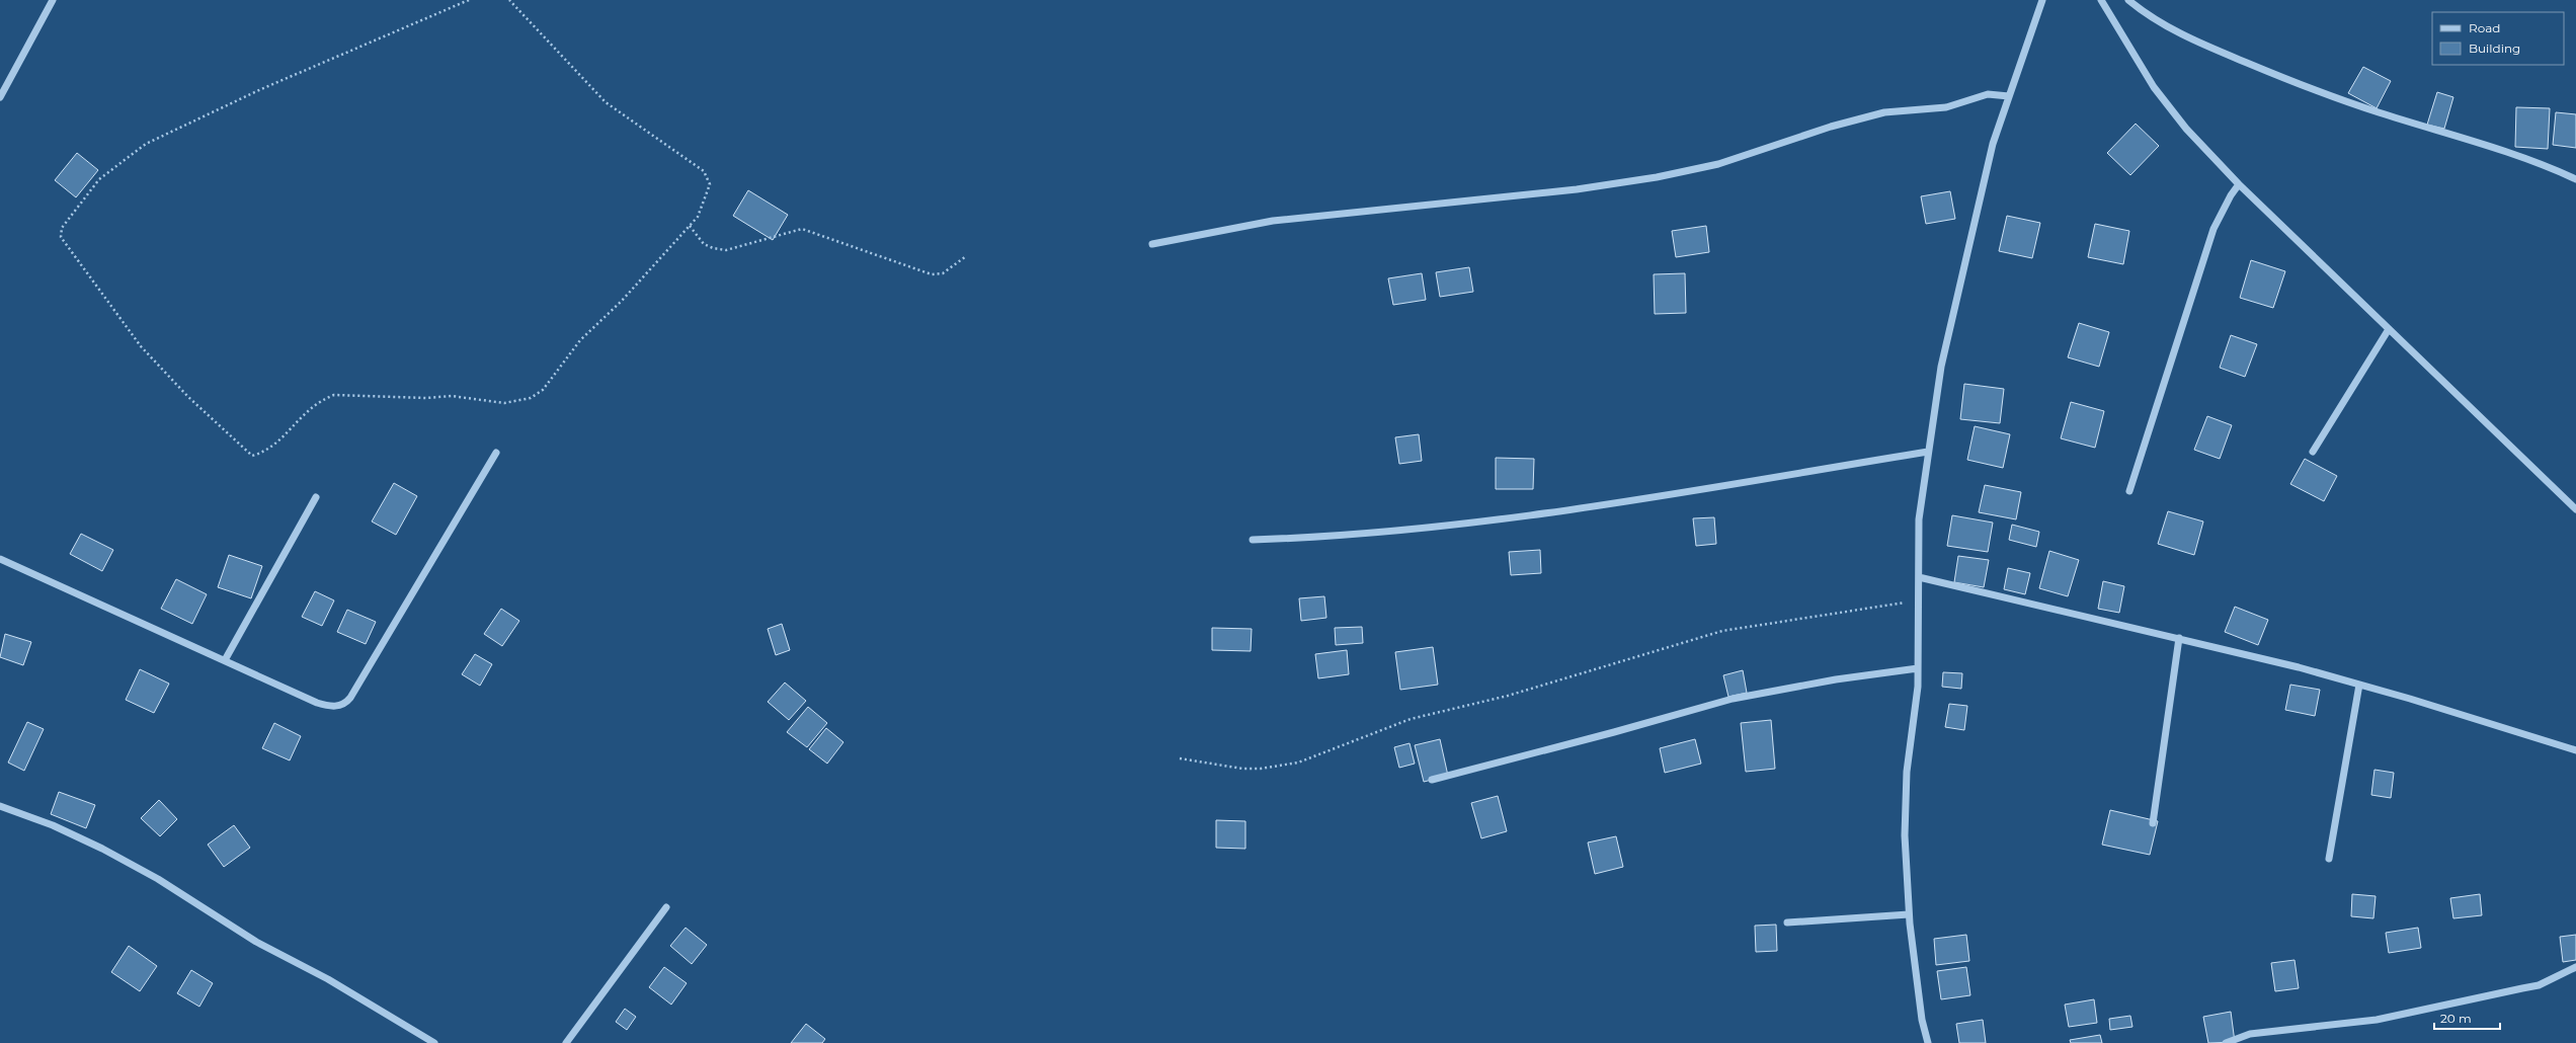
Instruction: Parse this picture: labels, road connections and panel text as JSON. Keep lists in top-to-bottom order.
{
  "legend": ["Road", "Building"],
  "scale_bar": "20 m"
}
